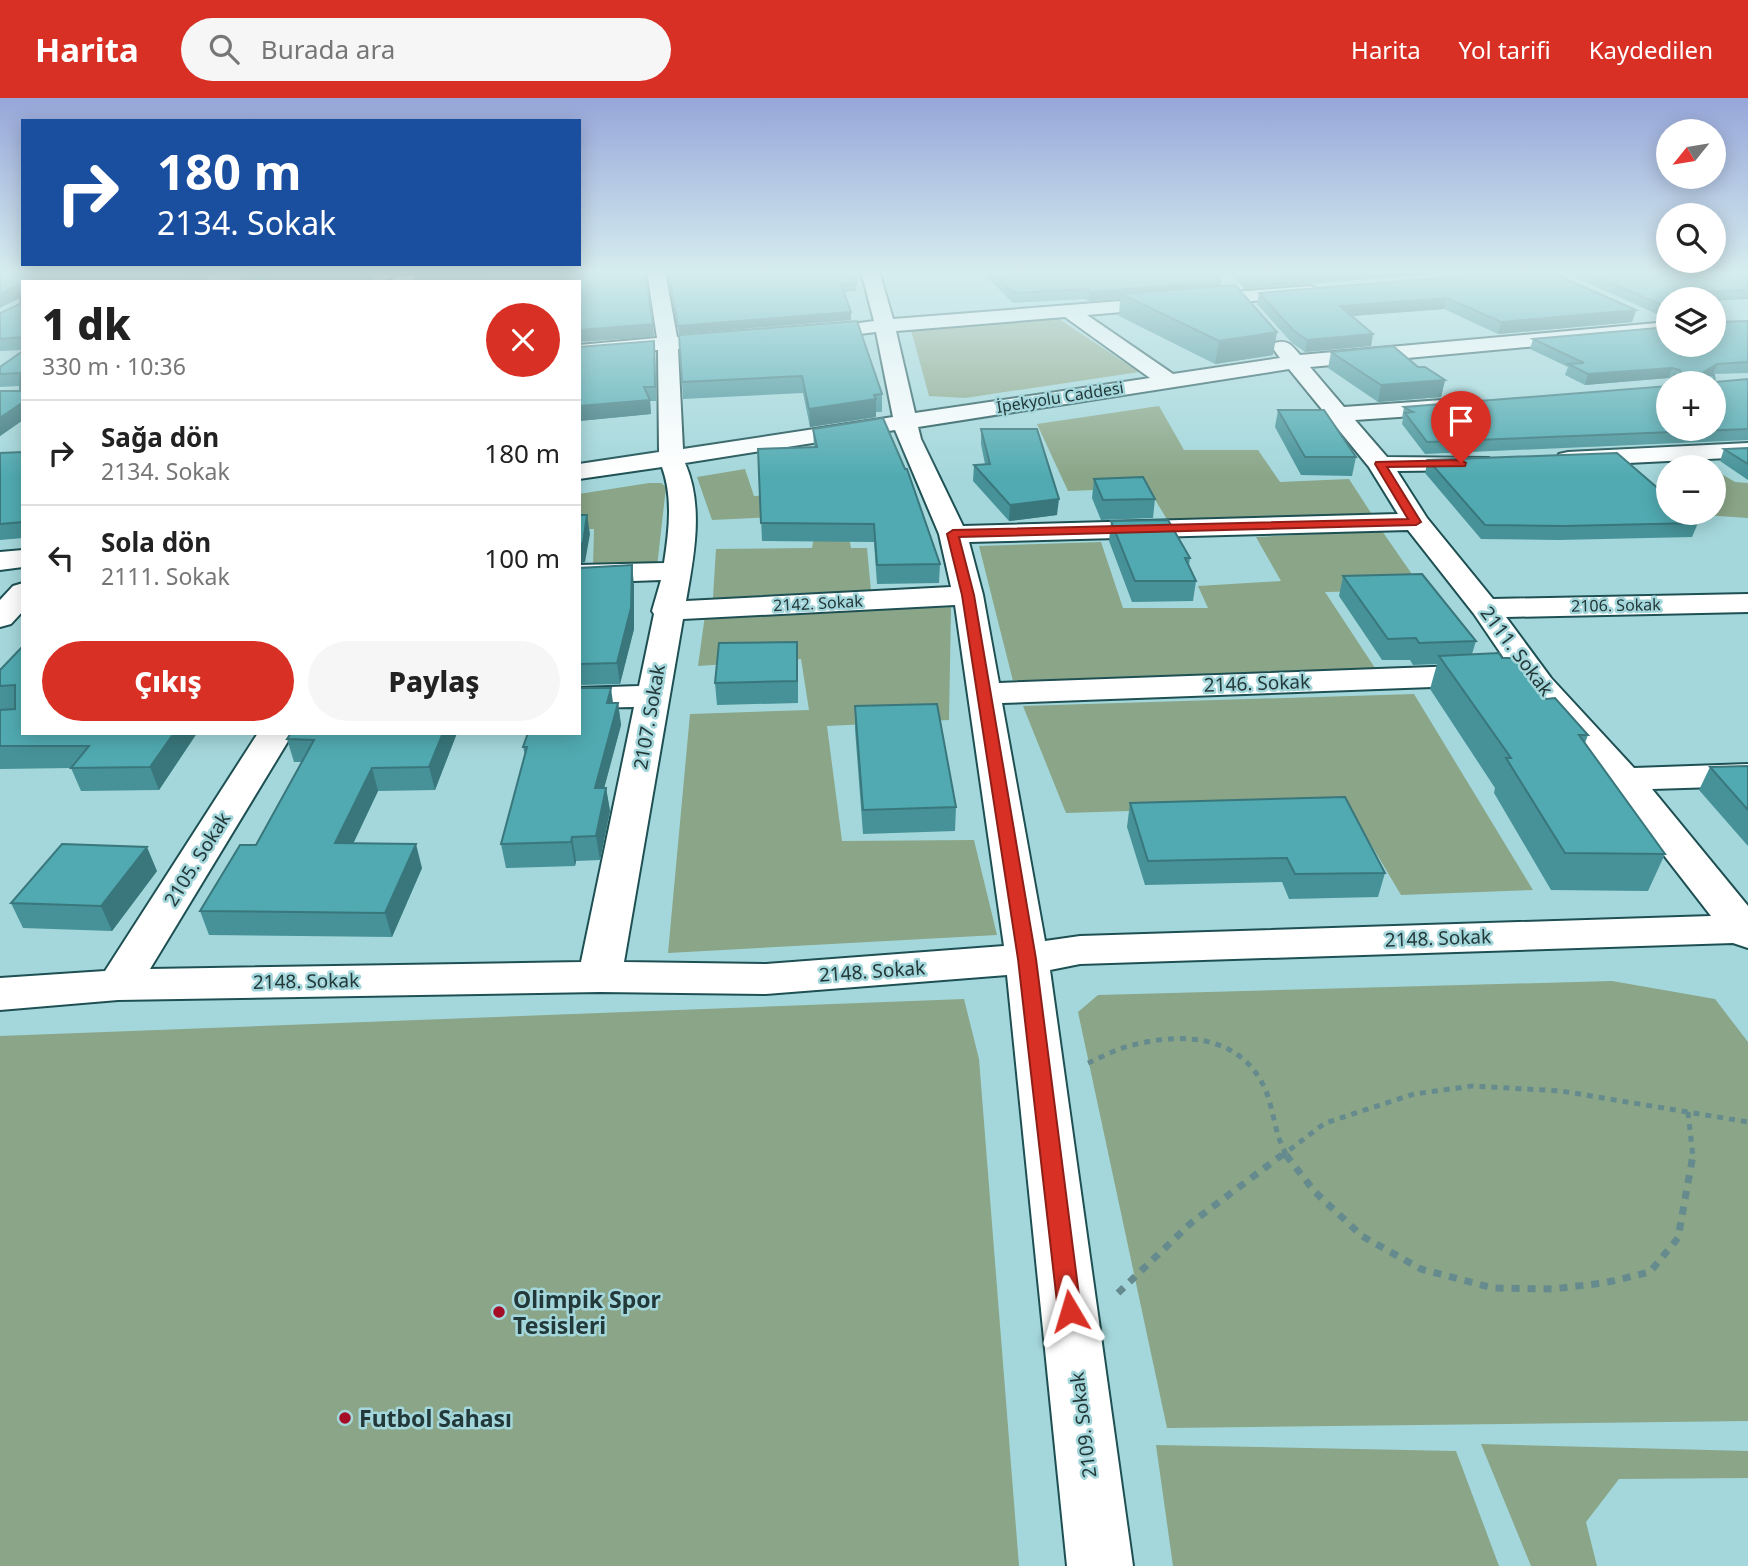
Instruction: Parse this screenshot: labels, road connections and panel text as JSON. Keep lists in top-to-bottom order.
{
  "streets": {
    "street": [
      "İpekyolu Caddesi",
      "2142. Sokak",
      "2106. Sokak",
      "2111. Sokak",
      "2146. Sokak",
      "2107. Sokak",
      "2105. Sokak",
      "2148. Sokak",
      "2109. Sokak"
    ]
  },
  "crossings": [
    ["İpekyolu Caddesi", "2111. Sokak"],
    ["İpekyolu Caddesi", "2107. Sokak"],
    ["İpekyolu Caddesi", "2109. Sokak"],
    ["2142. Sokak", "2107. Sokak"],
    ["2142. Sokak", "2109. Sokak"],
    ["2106. Sokak", "2111. Sokak"],
    ["2111. Sokak", "2146. Sokak"],
    ["2111. Sokak", "2148. Sokak"],
    ["2146. Sokak", "2109. Sokak"],
    ["2107. Sokak", "2148. Sokak"],
    ["2105. Sokak", "2148. Sokak"],
    ["2148. Sokak", "2109. Sokak"]
  ],
  "places": ["Olimpik Spor Tesisleri", "Futbol Sahası"],
  "north": "bottom left",
  "page": {
    "header": "Harita",
    "search": "Burada ara",
    "nav": ["Harita", "Yol tarifi", "Kaydedilen"],
    "map_buttons": ["+", "−"],
    "turn": ["180 m", "2134. Sokak"],
    "heading": ["1 dk", "330 m · 10:36"],
    "list": [
      {
        "name": "Sağa dön",
        "note": "2134. Sokak",
        "value": "180 m"
      },
      {
        "name": "Sola dön",
        "note": "2111. Sokak",
        "value": "100 m"
      }
    ],
    "buttons": ["Çıkış", "Paylaş"]
  }
}
